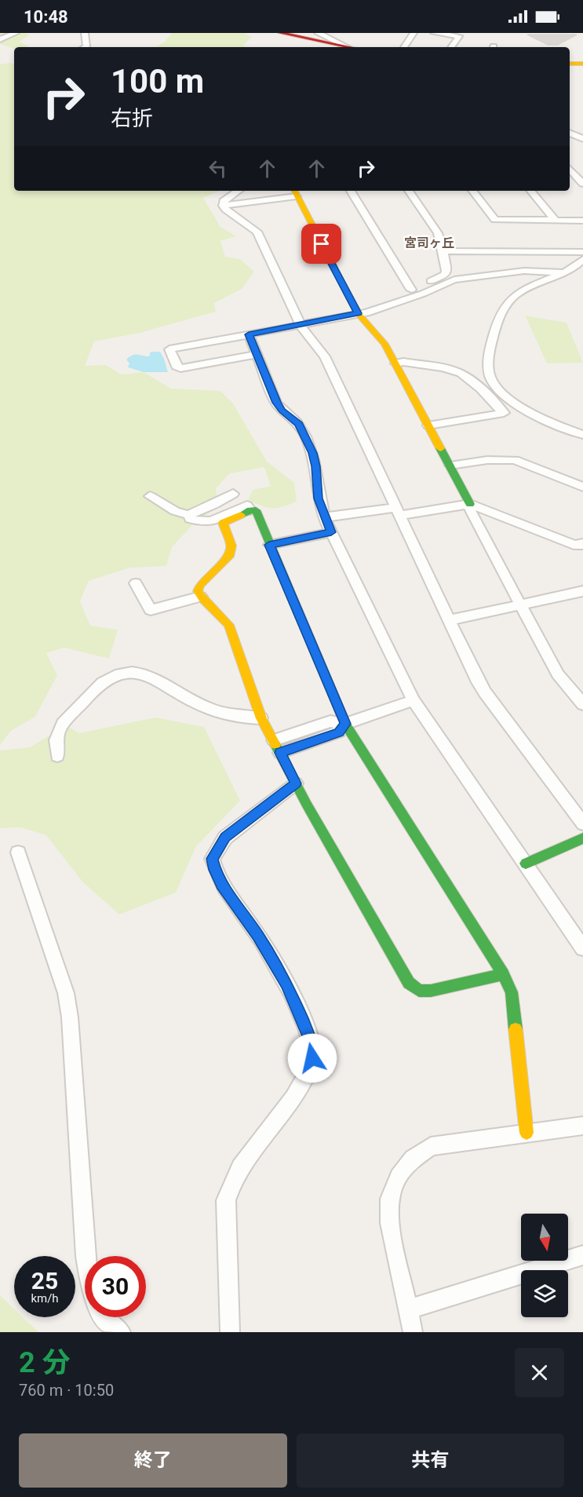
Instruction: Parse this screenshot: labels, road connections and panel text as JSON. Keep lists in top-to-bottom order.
{
  "districts": ["宮司ヶ丘"],
  "north": "bottom",
  "page": {
    "status": "10:48",
    "turn": ["100 m", "右折"],
    "speed": "25 km/h",
    "limit": "30",
    "heading": ["2 分", "760 m · 10:50"],
    "buttons": ["終了", "共有"]
  }
}
